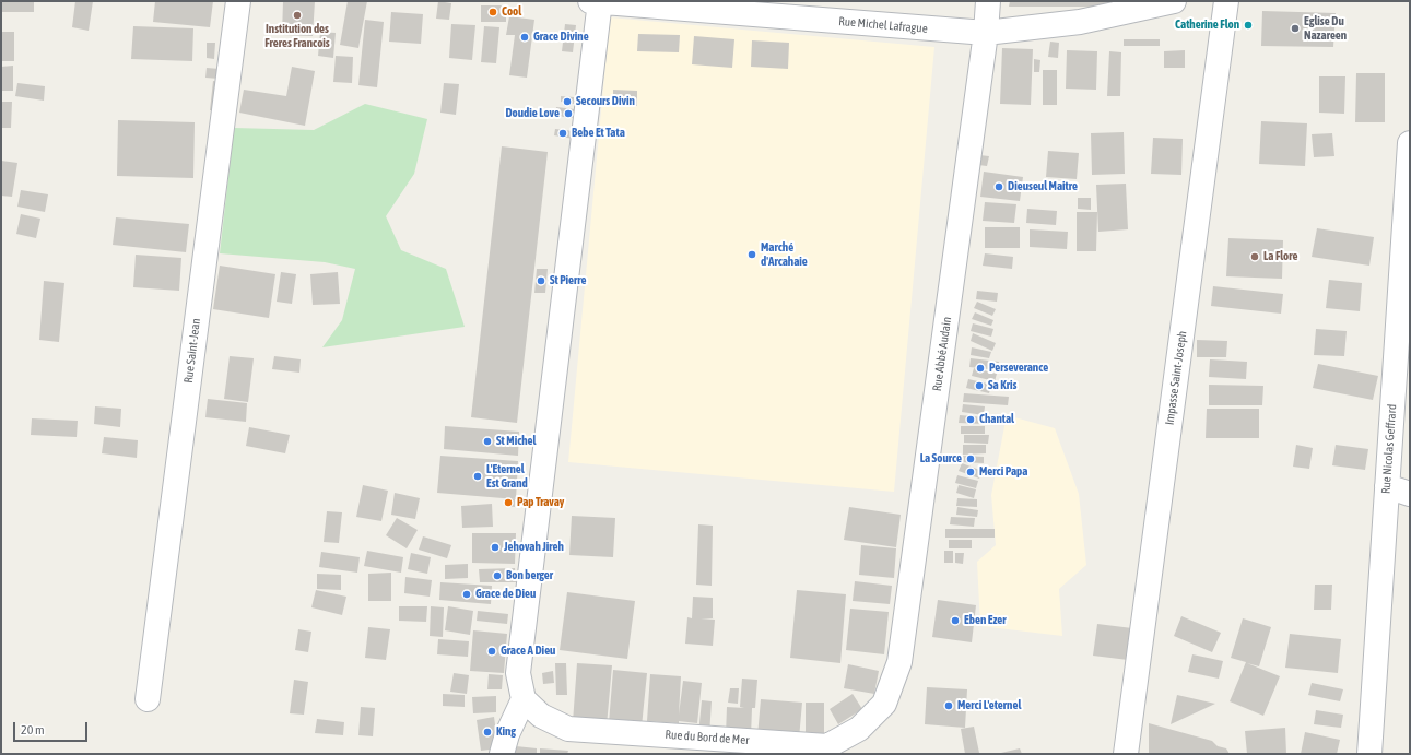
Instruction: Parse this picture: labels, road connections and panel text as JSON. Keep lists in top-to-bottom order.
{
  "streets": {
    "street": [
      "Rue Michel Lafrague",
      "Rue Saint-Jean",
      "Rue Abbé Audain",
      "Impasse Saint-Joseph",
      "Rue Nicolas Geffrard",
      "Rue du Bord de Mer"
    ]
  },
  "crossings": [
    ["Rue Michel Lafrague", "Rue Abbé Audain"],
    ["Rue Abbé Audain", "Rue du Bord de Mer"]
  ],
  "places": [
    "Cool",
    "Institution des Freres Francois",
    "Catherine Flon",
    "Eglise Du Nazareen",
    "Grace Divine",
    "Secours Divin",
    "Doudie Love",
    "Bebe Et Tata",
    "Dieuseul Maitre",
    "Marché d'Arcahaie",
    "La Flore",
    "St Pierre",
    "Perseverance",
    "Sa Kris",
    "Chantal",
    "St Michel",
    "La Source",
    "Merci Papa",
    "L'Eternel Est Grand",
    "Pap Travay",
    "Jehovah Jireh",
    "Bon berger",
    "Grace de Dieu",
    "Eben Ezer",
    "Grace A Dieu",
    "Merci L'eternel",
    "King"
  ],
  "scale_bar": "20 m"
}
